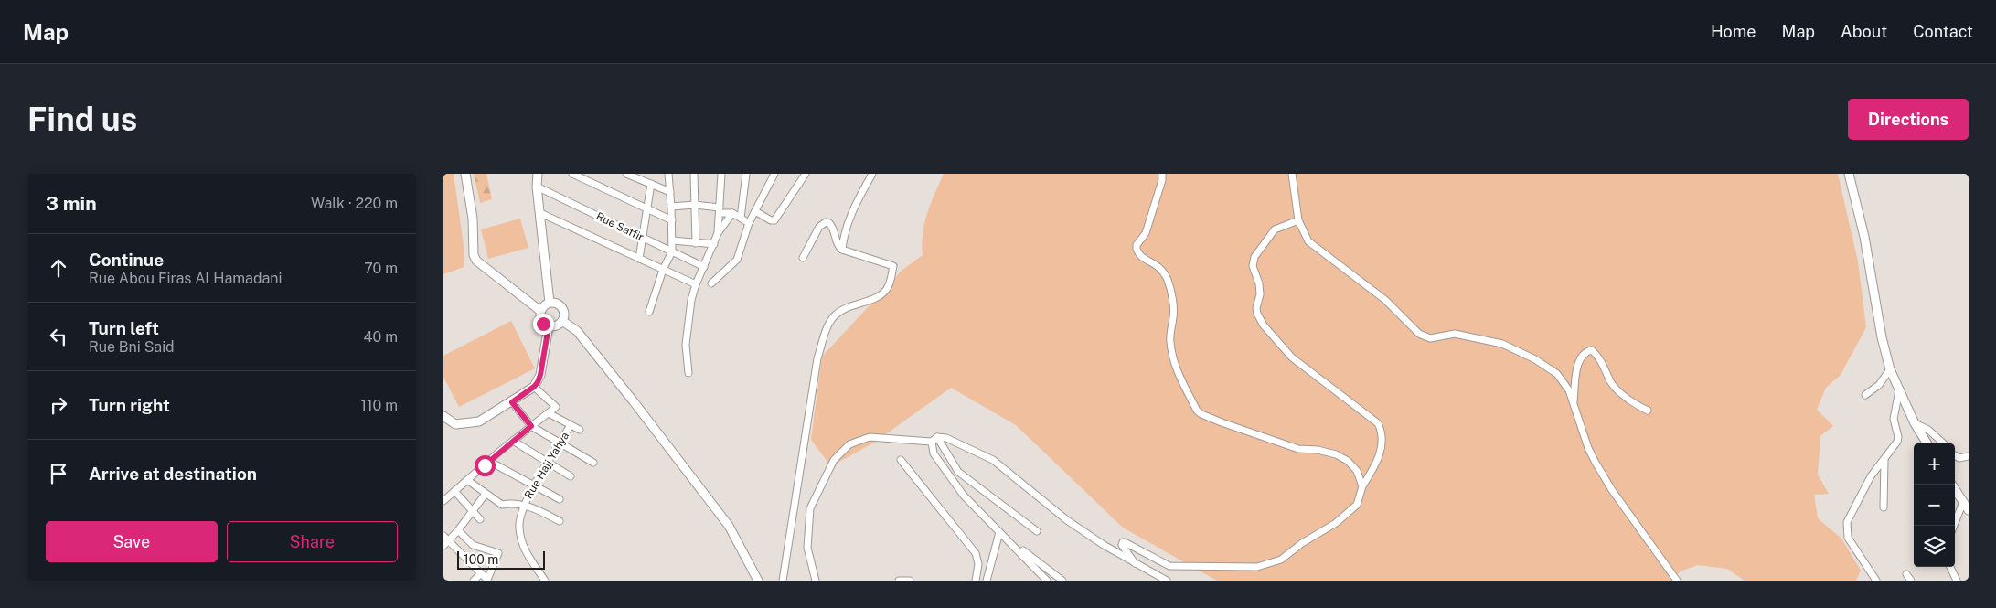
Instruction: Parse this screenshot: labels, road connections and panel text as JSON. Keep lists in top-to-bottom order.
{
  "streets": {
    "street": ["Rue Saffir", "Rue Hajj Yahya"]
  },
  "scale_bar": "100 m",
  "page": {
    "header": "Map",
    "nav": [
      "Home",
      "Map",
      "About",
      "Contact"
    ],
    "buttons": [
      "Directions",
      ["Save", "Share"]
    ],
    "title": "Find us",
    "heading": ["3 min", "Walk · 220 m"],
    "list": [
      ["Continue", "Rue Abou Firas Al Hamadani", "70 m"],
      ["Turn left", "Rue Bni Said", "40 m"],
      ["Turn right", "110 m"],
      "Arrive at destination"
    ],
    "map_buttons": ["+", "−"],
    "scale": "100 m"
  }
}
